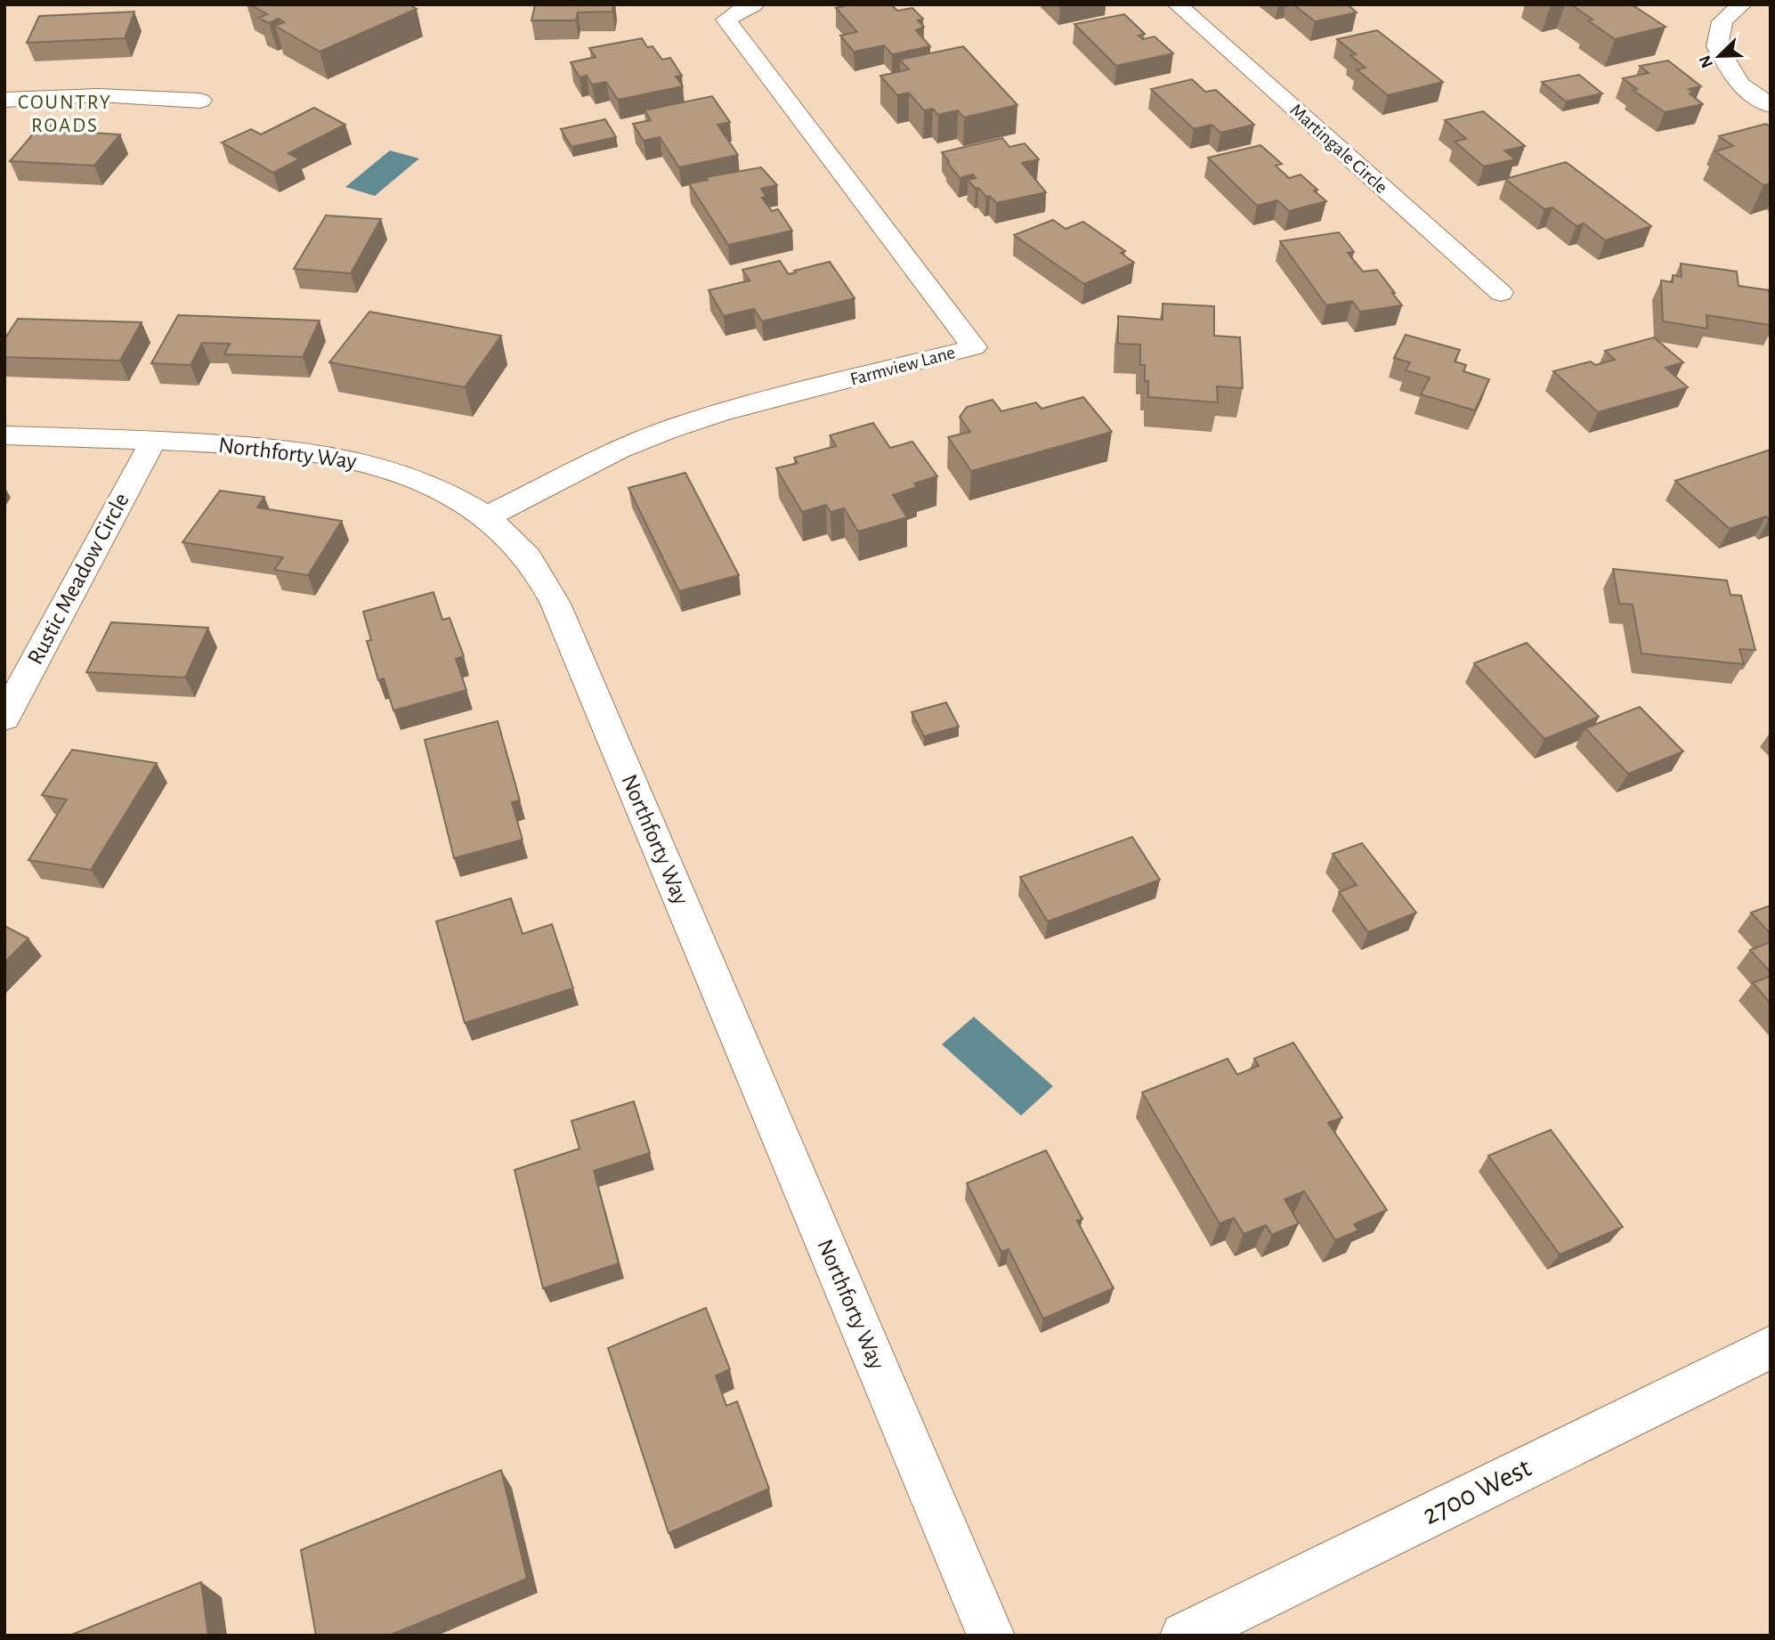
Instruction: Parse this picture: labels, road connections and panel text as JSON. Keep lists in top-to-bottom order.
{
  "streets": {
    "street": [
      "Martingale Circle",
      "Farmview Lane",
      "Northforty Way",
      "Rustic Meadow Circle",
      "2700 West"
    ]
  },
  "crossings": [
    ["Farmview Lane", "Northforty Way"],
    ["Northforty Way", "Rustic Meadow Circle"]
  ],
  "districts": ["COUNTRY ROADS"],
  "north": "bottom left"
}
